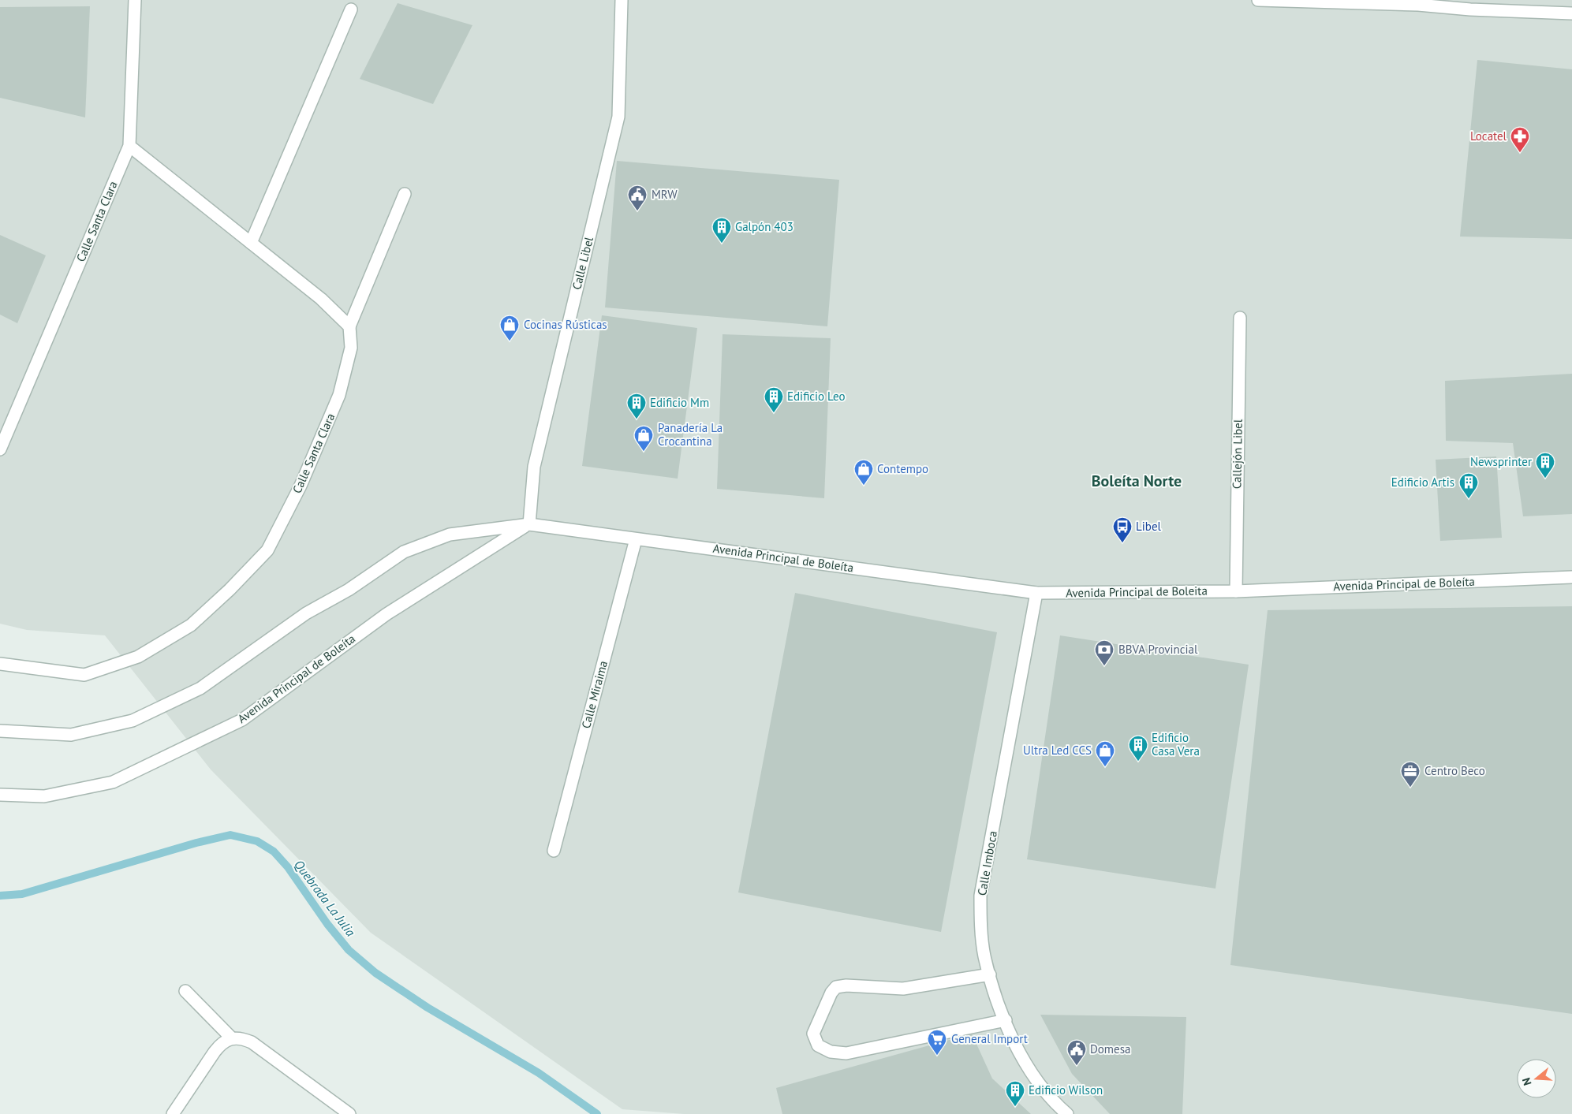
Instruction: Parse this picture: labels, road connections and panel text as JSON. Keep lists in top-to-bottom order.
{
  "streets": {
    "street": [
      "Calle Santa Clara",
      "Calle Libel",
      "Callejón Libel",
      "Avenida Principal de Boleíta",
      "Avenida Principal de Boleita",
      "Calle Miraima",
      "Calle Imboca"
    ]
  },
  "crossings": [
    ["Calle Libel", "Avenida Principal de Boleíta"],
    ["Callejón Libel", "Avenida Principal de Boleíta"],
    ["Callejón Libel", "Avenida Principal de Boleita"],
    ["Avenida Principal de Boleíta", "Avenida Principal de Boleita"],
    ["Avenida Principal de Boleíta", "Calle Miraima"],
    ["Avenida Principal de Boleíta", "Calle Imboca"],
    ["Avenida Principal de Boleita", "Calle Imboca"]
  ],
  "districts": ["Boleíta Norte"],
  "water": ["Quebrada La Julia"],
  "places": {
    "pharmacy": ["Locatel"],
    "public building": ["MRW", "Domesa"],
    "building": [
      "Galpón 403",
      "Edificio Leo",
      "Edificio Mm",
      "Newsprinter",
      "Edificio Artis",
      "Edificio Casa Vera",
      "Edificio Wilson"
    ],
    "shop": [
      "Cocinas Rústicas",
      "Panadería La Crocantina",
      "Contempo",
      "Ultra Led CCS"
    ],
    "bus stop": ["Libel"],
    "bank": ["BBVA Provincial"],
    "office": ["Centro Beco"],
    "supermarket": ["General Import"]
  },
  "north": "left"
}
